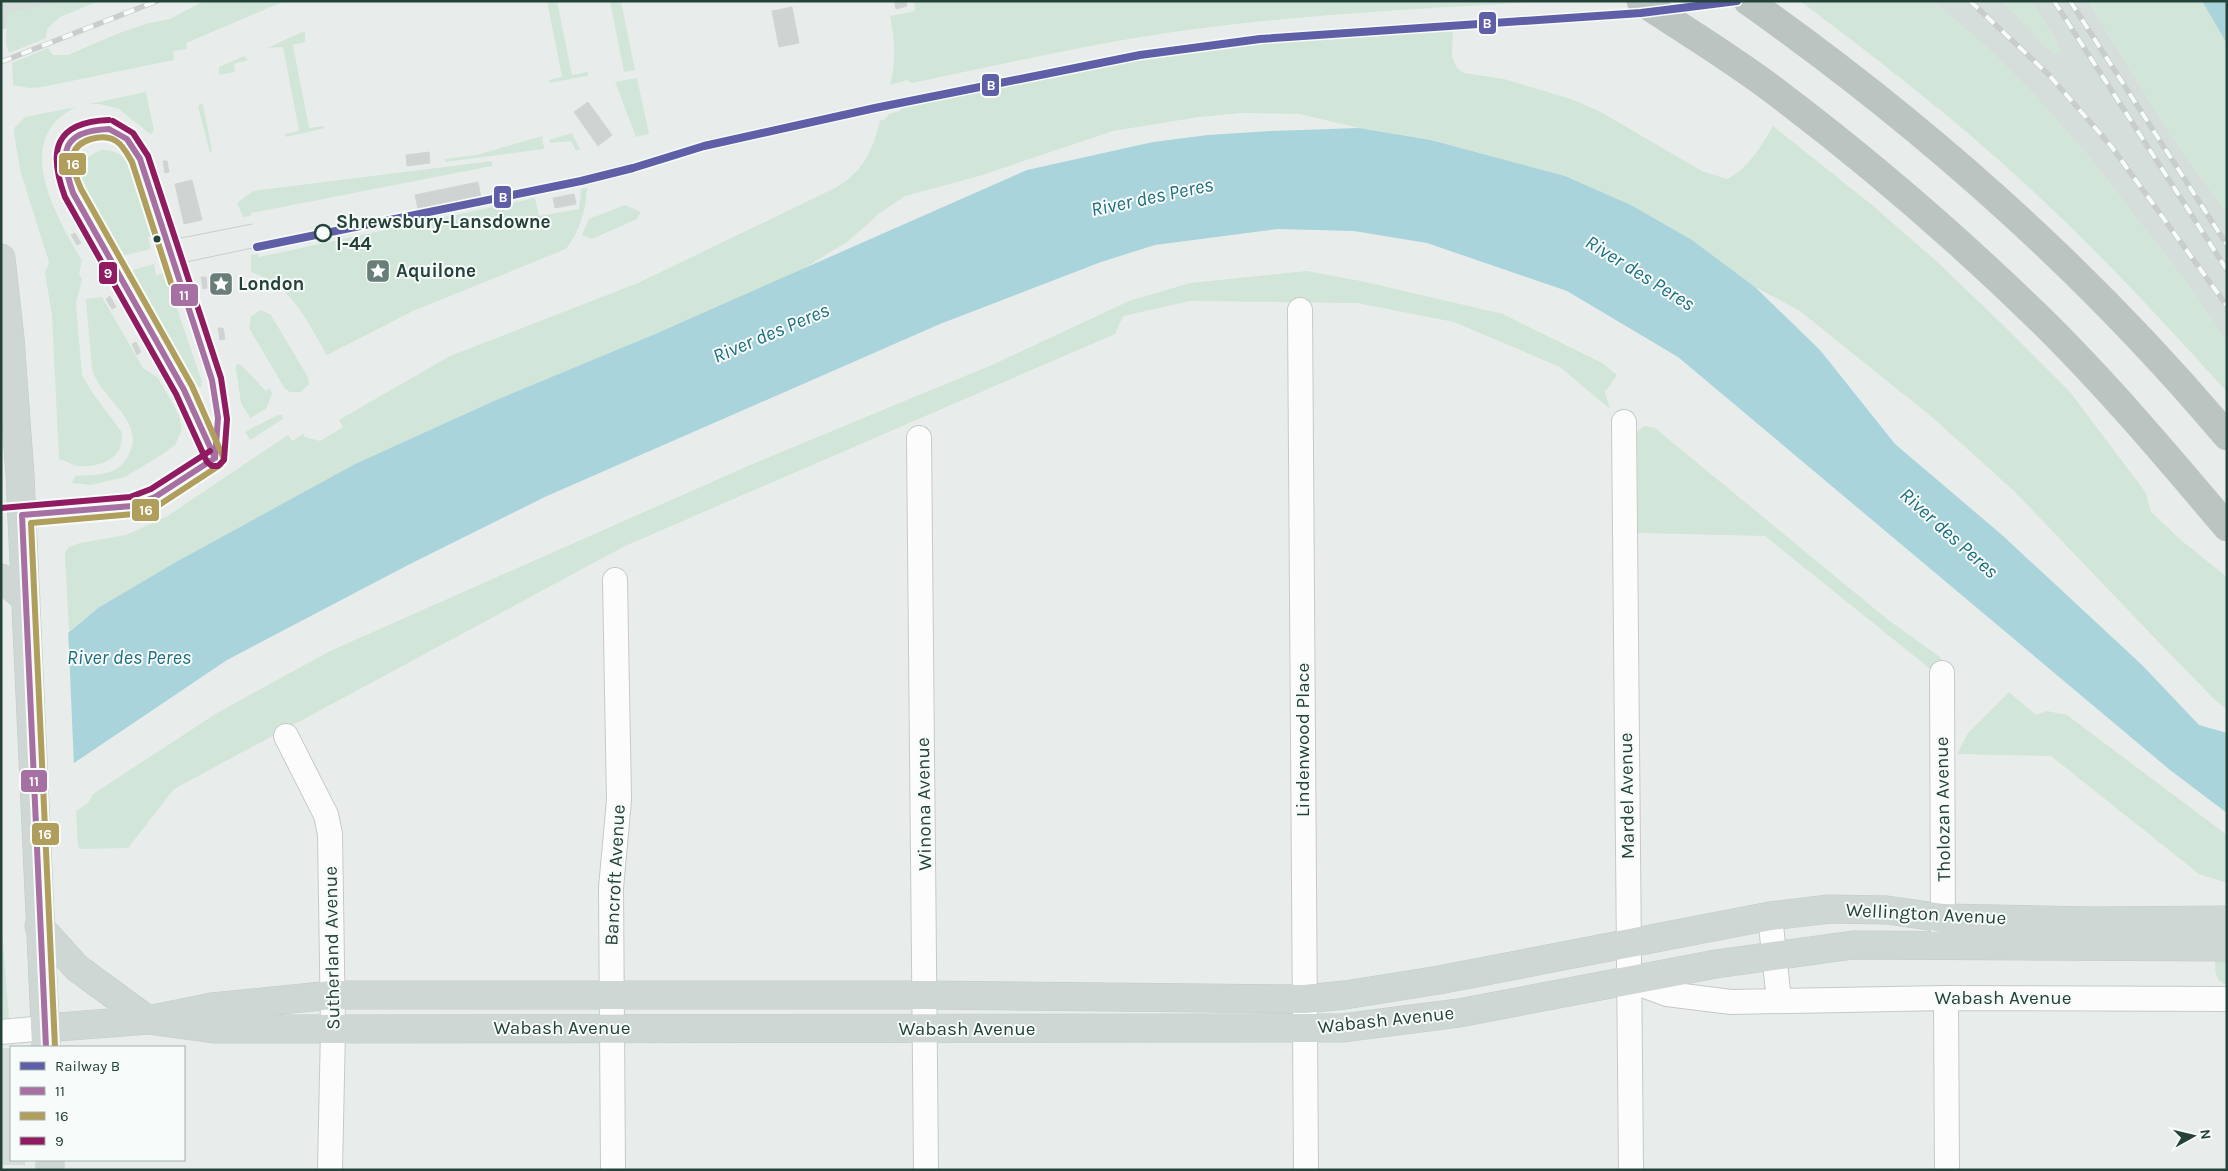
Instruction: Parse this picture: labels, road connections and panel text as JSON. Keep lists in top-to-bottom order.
{
  "streets": {
    "main road": ["Wellington Avenue", "Wabash Avenue"],
    "street": [
      "Lindenwood Place",
      "Mardel Avenue",
      "Winona Avenue",
      "Tholozan Avenue",
      "Bancroft Avenue",
      "Sutherland Avenue"
    ]
  },
  "crossings": [
    ["Lindenwood Place", "Wabash Avenue"],
    ["Mardel Avenue", "Wellington Avenue"],
    ["Mardel Avenue", "Wabash Avenue"],
    ["Winona Avenue", "Wabash Avenue"],
    ["Tholozan Avenue", "Wellington Avenue"],
    ["Bancroft Avenue", "Wabash Avenue"],
    ["Wellington Avenue", "Wabash Avenue"],
    ["Sutherland Avenue", "Wabash Avenue"]
  ],
  "water": ["River des Peres"],
  "places": {
    "other": ["Shrewsbury-Lansdowne I-44"],
    "place": ["Aquilone", "London"]
  },
  "lines": [
    "rail line B",
    "transit line 9",
    "transit line 11",
    "transit line 16"
  ],
  "legend": [
    "Railway B",
    "11",
    "16",
    "9"
  ],
  "north": "right"
}
